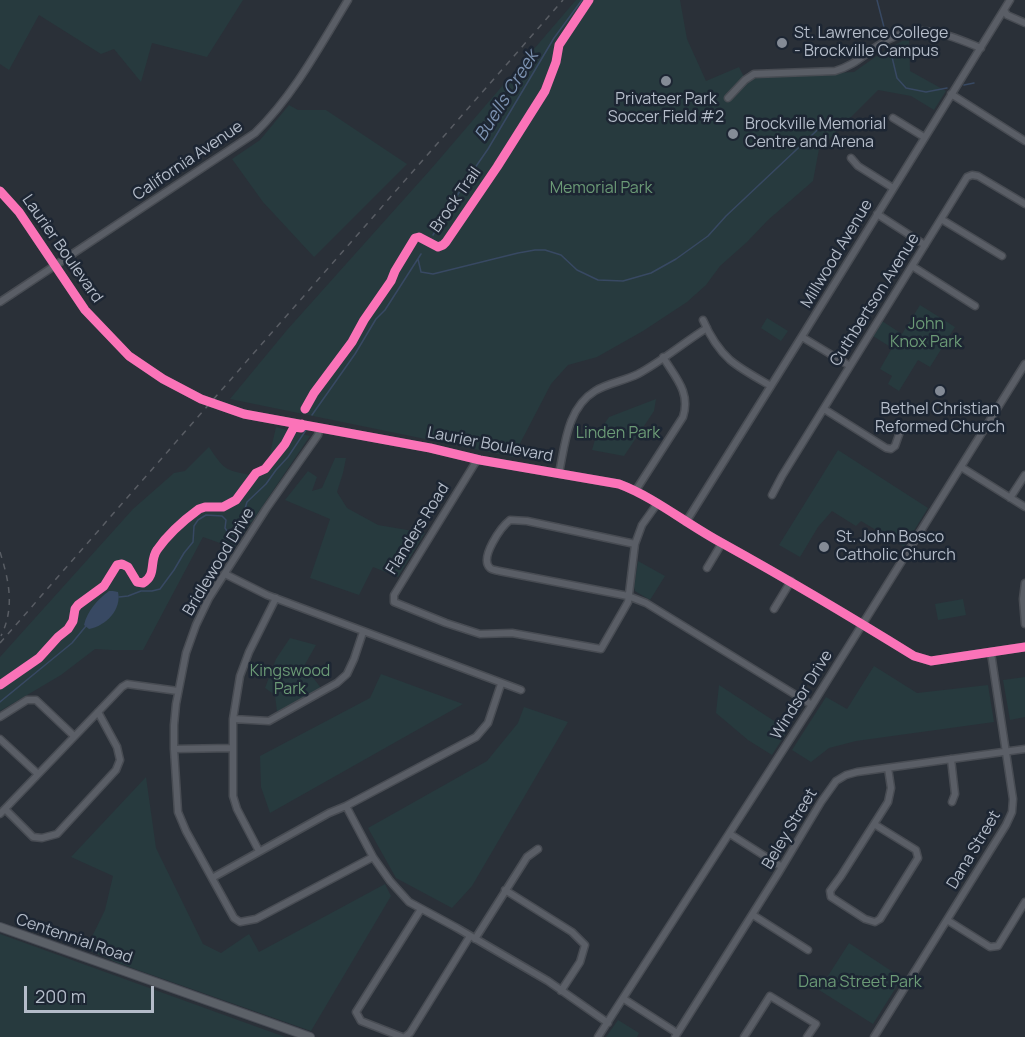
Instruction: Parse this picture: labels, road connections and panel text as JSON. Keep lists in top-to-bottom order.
{
  "streets": {
    "main road": ["Centennial Road"],
    "street": [
      "California Avenue",
      "Laurier Boulevard",
      "Millwood Avenue",
      "Cuthbertson Avenue",
      "Flanders Road",
      "Bridlewood Drive",
      "Windsor Drive",
      "Beley Street",
      "Dana Street"
    ],
    "cycle path": ["Brock Trail"]
  },
  "crossings": [
    ["California Avenue", "Laurier Boulevard"],
    ["Laurier Boulevard", "Millwood Avenue"],
    ["Laurier Boulevard", "Flanders Road"],
    ["Laurier Boulevard", "Bridlewood Drive"],
    ["Laurier Boulevard", "Windsor Drive"],
    ["Laurier Boulevard", "Dana Street"],
    ["Beley Street", "Dana Street"]
  ],
  "water": ["Buells Creek"],
  "parks": [
    "Memorial Park",
    "John Knox Park",
    "Linden Park",
    "Kingswood Park",
    "Dana Street Park"
  ],
  "places": [
    "St. Lawrence College - Brockville Campus",
    "Privateer Park Soccer Field #2",
    "Brockville Memorial Centre and Arena",
    "Bethel Christian Reformed Church",
    "St. John Bosco Catholic Church"
  ],
  "scale_bar": "200 m"
}
